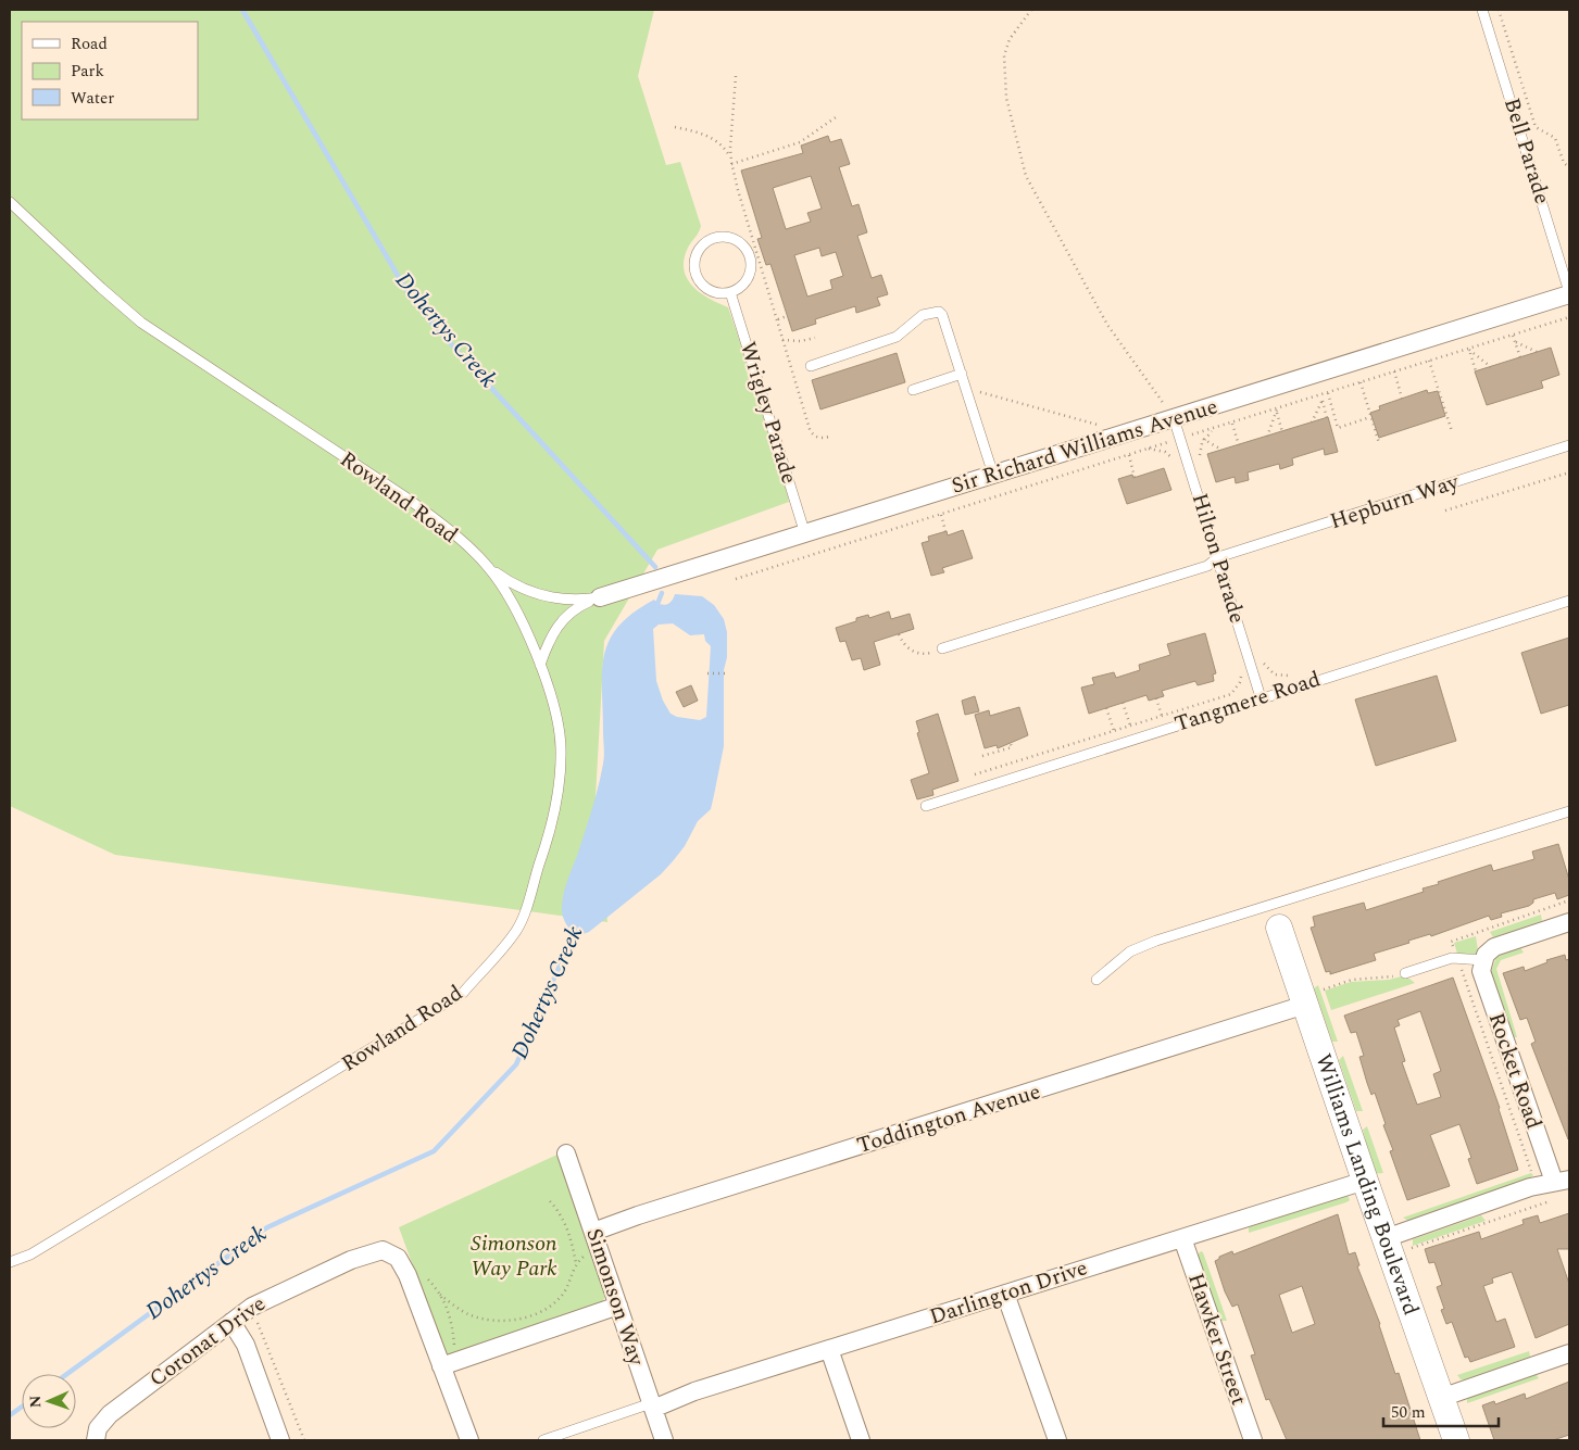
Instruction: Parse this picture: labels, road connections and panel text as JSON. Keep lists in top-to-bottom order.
{
  "streets": {
    "street": [
      "Sir Richard Williams Avenue",
      "Rocket Road",
      "Toddington Avenue",
      "Williams Landing Boulevard",
      "Darlington Drive",
      "Simonson Way",
      "Hawker Street",
      "Coronat Drive"
    ],
    "lane": [
      "Bell Parade",
      "Wrigley Parade",
      "Rowland Road",
      "Hepburn Way",
      "Hilton Parade",
      "Tangmere Road"
    ]
  },
  "crossings": [
    ["Bell Parade", "Sir Richard Williams Avenue"],
    ["Wrigley Parade", "Sir Richard Williams Avenue"],
    ["Sir Richard Williams Avenue", "Hilton Parade"],
    ["Hepburn Way", "Hilton Parade"],
    ["Hilton Parade", "Tangmere Road"],
    ["Toddington Avenue", "Williams Landing Boulevard"],
    ["Toddington Avenue", "Simonson Way"],
    ["Williams Landing Boulevard", "Darlington Drive"],
    ["Darlington Drive", "Simonson Way"],
    ["Darlington Drive", "Hawker Street"]
  ],
  "water": ["Dohertys Creek"],
  "parks": ["Simonson Way Park"],
  "legend": ["Road", "Park", "Water"],
  "scale_bar": "50 m",
  "north": "left"
}
